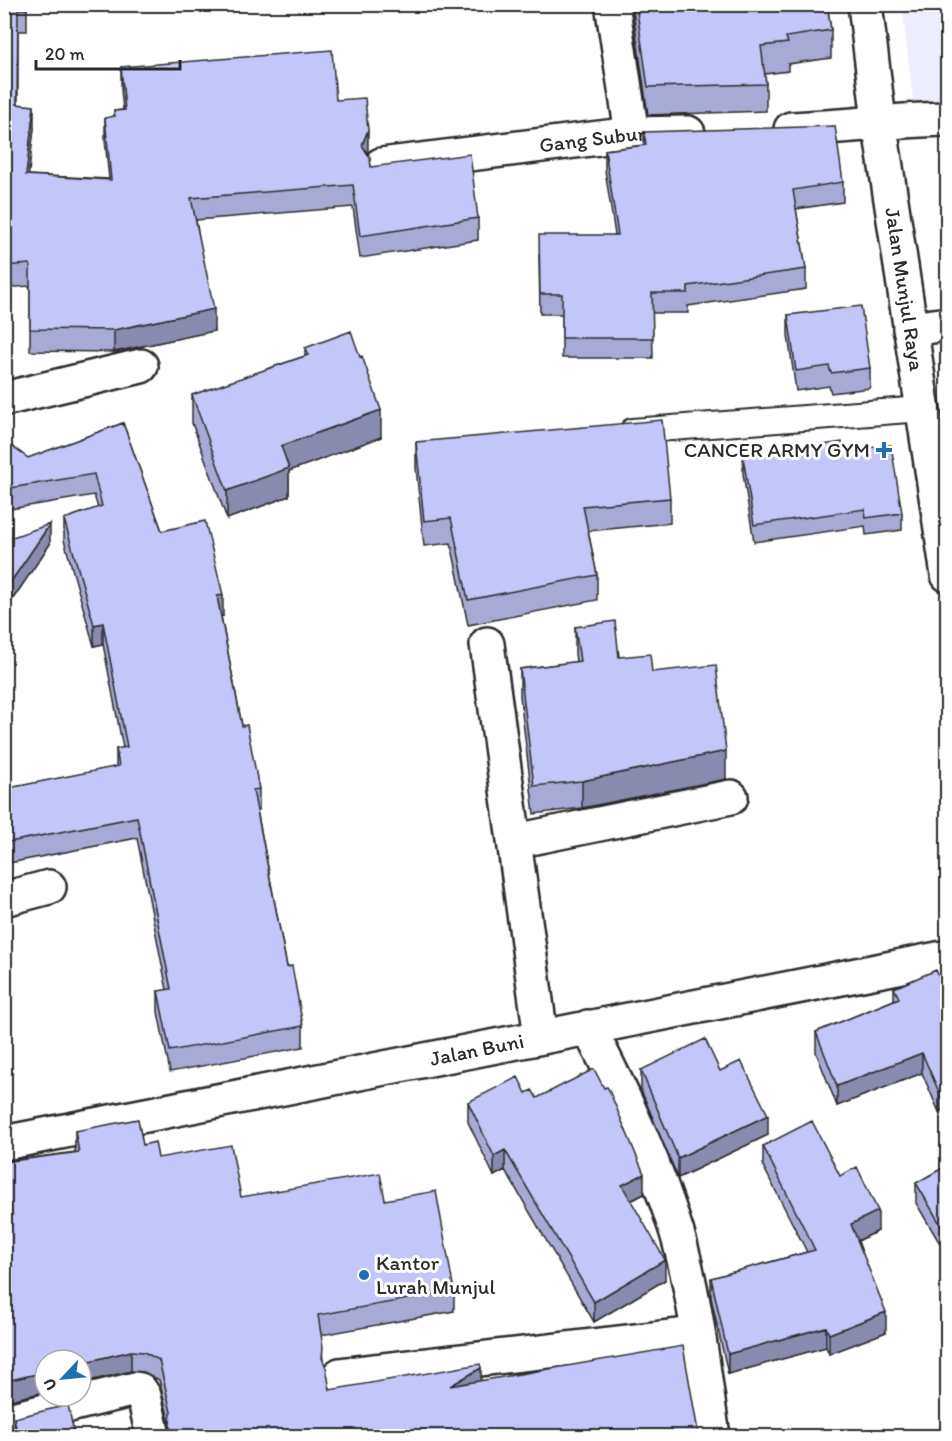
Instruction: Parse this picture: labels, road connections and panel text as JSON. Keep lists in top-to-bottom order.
{
  "streets": {
    "street": ["Gang Subur", "Jalan Munjul Raya", "Jalan Buni"]
  },
  "places": {
    "health": ["CANCER ARMY GYM"],
    "other": ["Kantor Lurah Munjul"]
  },
  "scale_bar": "20 m",
  "north": "bottom left"
}
